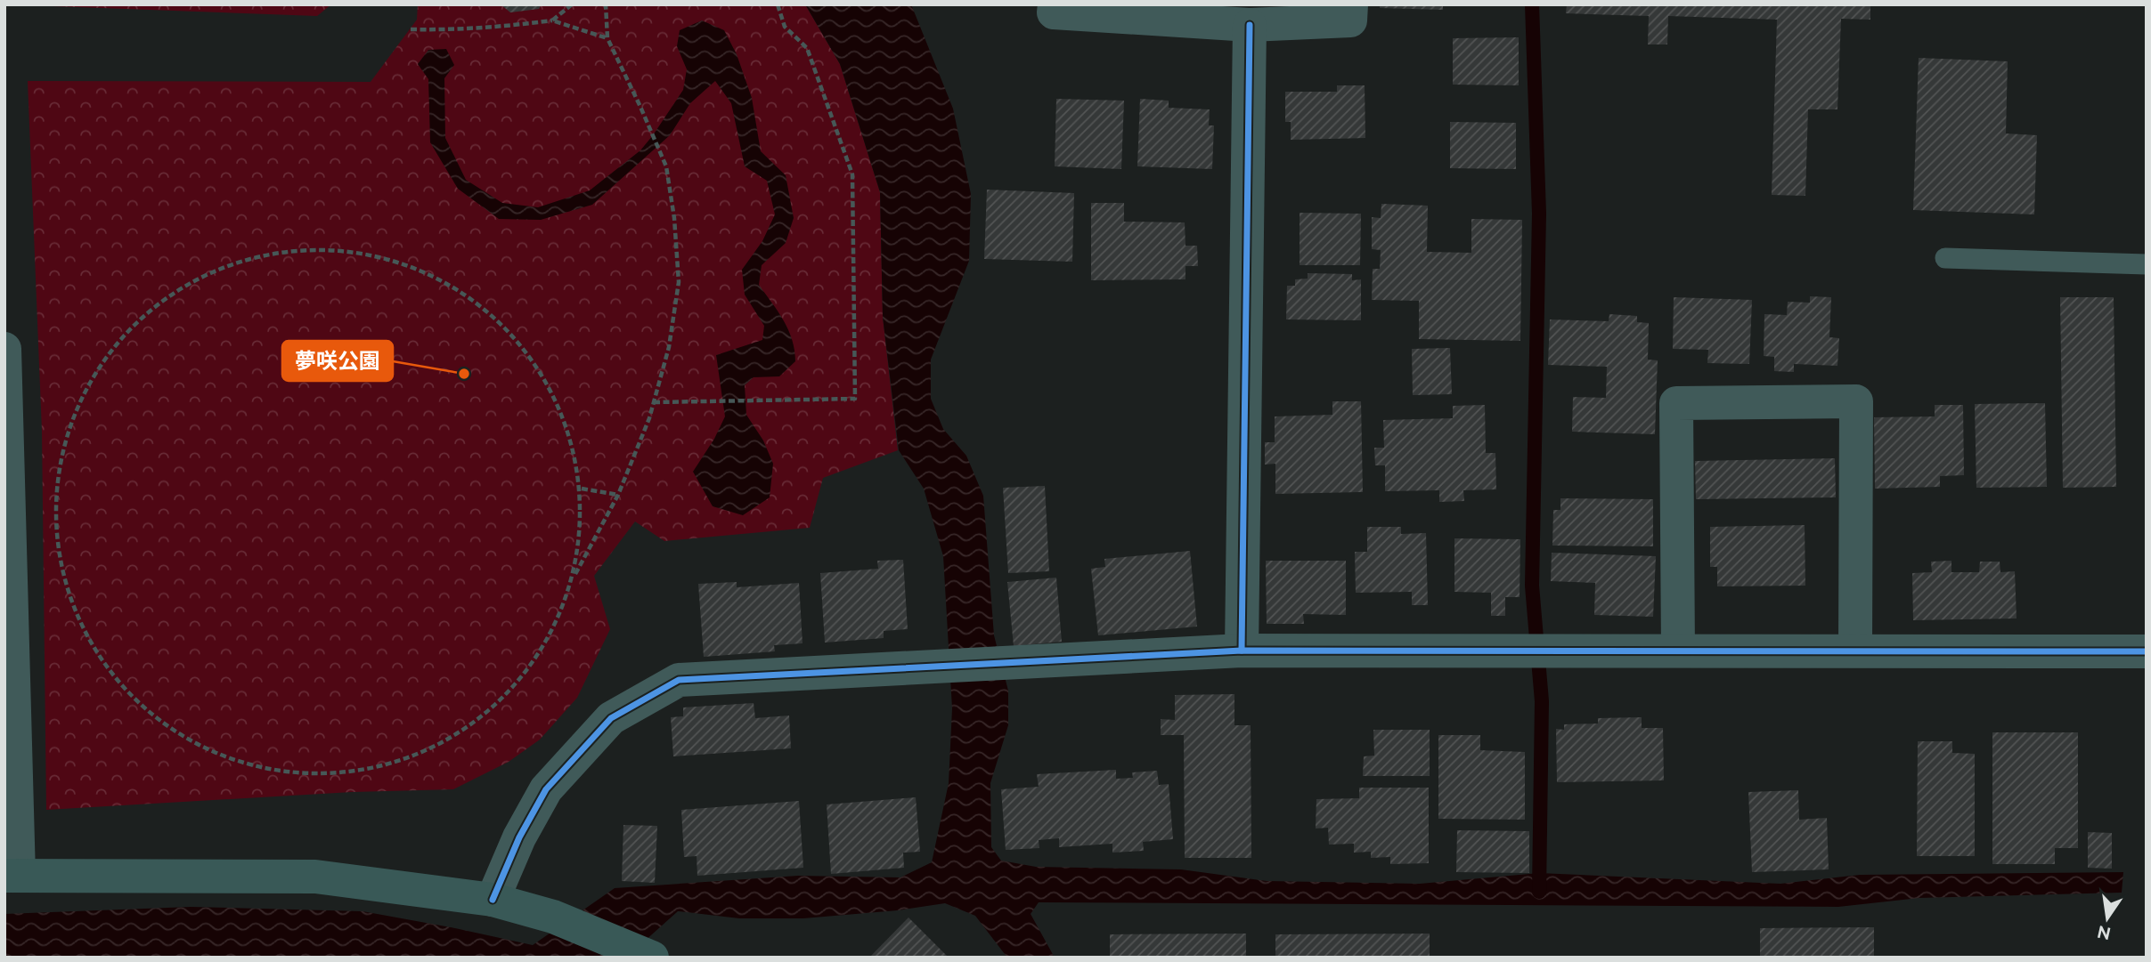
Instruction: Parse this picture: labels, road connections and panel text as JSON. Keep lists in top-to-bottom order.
{
  "places": ["夢咲公園"],
  "north": "bottom"
}
